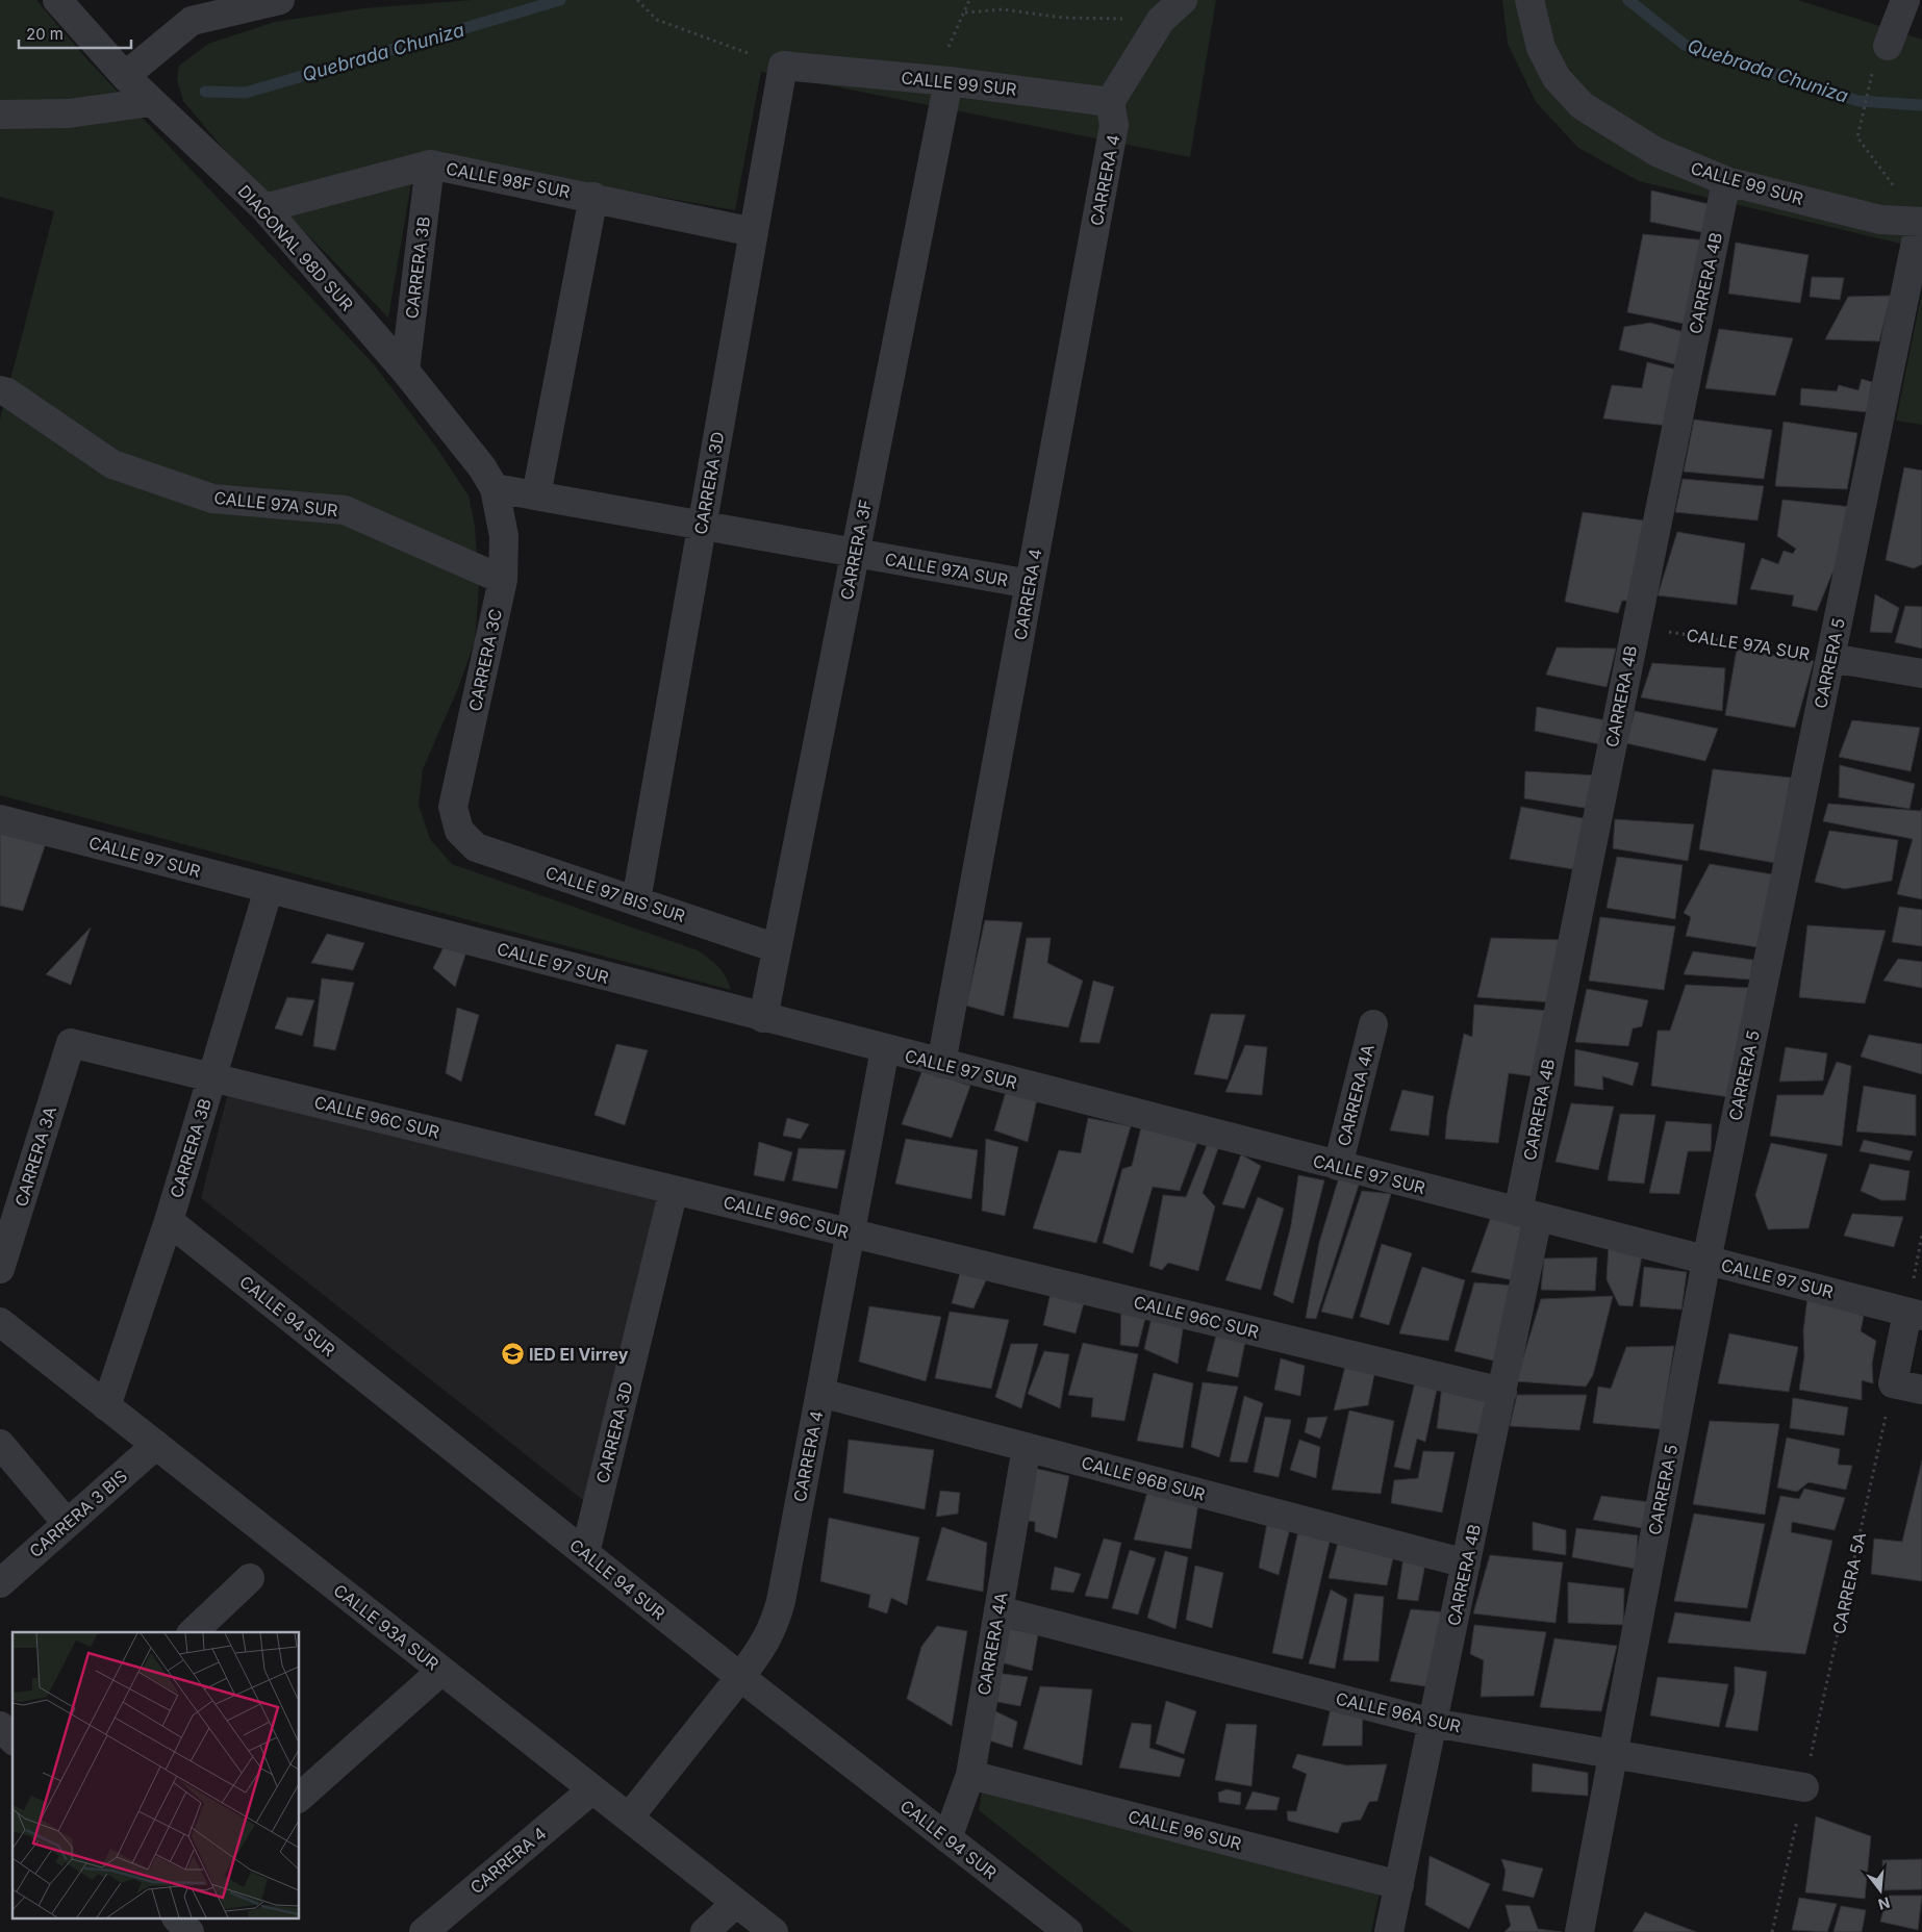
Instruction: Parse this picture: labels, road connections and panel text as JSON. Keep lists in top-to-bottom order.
{
  "streets": {
    "street": [
      "CALLE 99 SUR",
      "CALLE 98F SUR",
      "CARRERA 4",
      "DIAGONAL 98D SUR",
      "CARRERA 3B",
      "CARRERA 4B",
      "CARRERA 3D",
      "CALLE 97A SUR",
      "CARRERA 3F",
      "CARRERA 3C",
      "CARRERA 5",
      "CALLE 97 SUR",
      "CALLE 97 BIS SUR",
      "CARRERA 4A",
      "CALLE 96C SUR",
      "CARRERA 3A",
      "CALLE 94 SUR",
      "CALLE 96B SUR",
      "CARRERA 3 BIS",
      "CALLE 93A SUR",
      "CALLE 96A SUR",
      "CALLE 96 SUR"
    ],
    "path": ["CARRERA 5A"]
  },
  "crossings": [
    ["CALLE 99 SUR", "CARRERA 4"],
    ["CALLE 99 SUR", "CARRERA 4B"],
    ["CALLE 99 SUR", "CARRERA 3D"],
    ["CALLE 99 SUR", "CARRERA 3F"],
    ["CALLE 99 SUR", "CARRERA 5"],
    ["CALLE 98F SUR", "DIAGONAL 98D SUR"],
    ["CALLE 98F SUR", "CARRERA 3B"],
    ["CALLE 98F SUR", "CARRERA 3D"],
    ["CARRERA 4", "CALLE 97A SUR"],
    ["CARRERA 4", "CALLE 97 SUR"],
    ["CARRERA 4", "CALLE 96C SUR"],
    ["CARRERA 4", "CALLE 94 SUR"],
    ["CARRERA 4", "CALLE 96B SUR"],
    ["CARRERA 4", "CALLE 93A SUR"],
    ["DIAGONAL 98D SUR", "CARRERA 3B"],
    ["DIAGONAL 98D SUR", "CALLE 97A SUR"],
    ["DIAGONAL 98D SUR", "CARRERA 3C"],
    ["CARRERA 3B", "CALLE 97 SUR"],
    ["CARRERA 3B", "CALLE 96C SUR"],
    ["CARRERA 3B", "CALLE 94 SUR"],
    ["CARRERA 3B", "CALLE 93A SUR"],
    ["CARRERA 4B", "CALLE 97A SUR"],
    ["CARRERA 4B", "CALLE 97 SUR"],
    ["CARRERA 4B", "CALLE 96C SUR"],
    ["CARRERA 4B", "CALLE 96B SUR"],
    ["CARRERA 4B", "CALLE 96A SUR"],
    ["CARRERA 4B", "CALLE 96 SUR"],
    ["CARRERA 3D", "CALLE 97A SUR"],
    ["CARRERA 3D", "CALLE 97 BIS SUR"],
    ["CARRERA 3D", "CALLE 96C SUR"],
    ["CARRERA 3D", "CALLE 94 SUR"],
    ["CALLE 97A SUR", "CARRERA 3F"],
    ["CALLE 97A SUR", "CARRERA 3C"],
    ["CALLE 97A SUR", "CARRERA 5"],
    ["CARRERA 3F", "CALLE 97 SUR"],
    ["CARRERA 3F", "CALLE 97 BIS SUR"],
    ["CARRERA 3C", "CALLE 97 BIS SUR"],
    ["CARRERA 5", "CALLE 97 SUR"],
    ["CARRERA 5", "CALLE 96A SUR"],
    ["CALLE 97 SUR", "CARRERA 4A"],
    ["CARRERA 4A", "CALLE 94 SUR"],
    ["CARRERA 4A", "CALLE 96B SUR"],
    ["CARRERA 4A", "CALLE 96A SUR"],
    ["CARRERA 4A", "CALLE 96 SUR"],
    ["CALLE 96C SUR", "CARRERA 3A"],
    ["CARRERA 3 BIS", "CALLE 93A SUR"],
    ["CARRERA 5A", "CALLE 96A SUR"]
  ],
  "water": ["Quebrada Chuniza"],
  "places": {
    "school or university": ["IED El Virrey"]
  },
  "scale_bar": "20 m",
  "north": "bottom"
}
